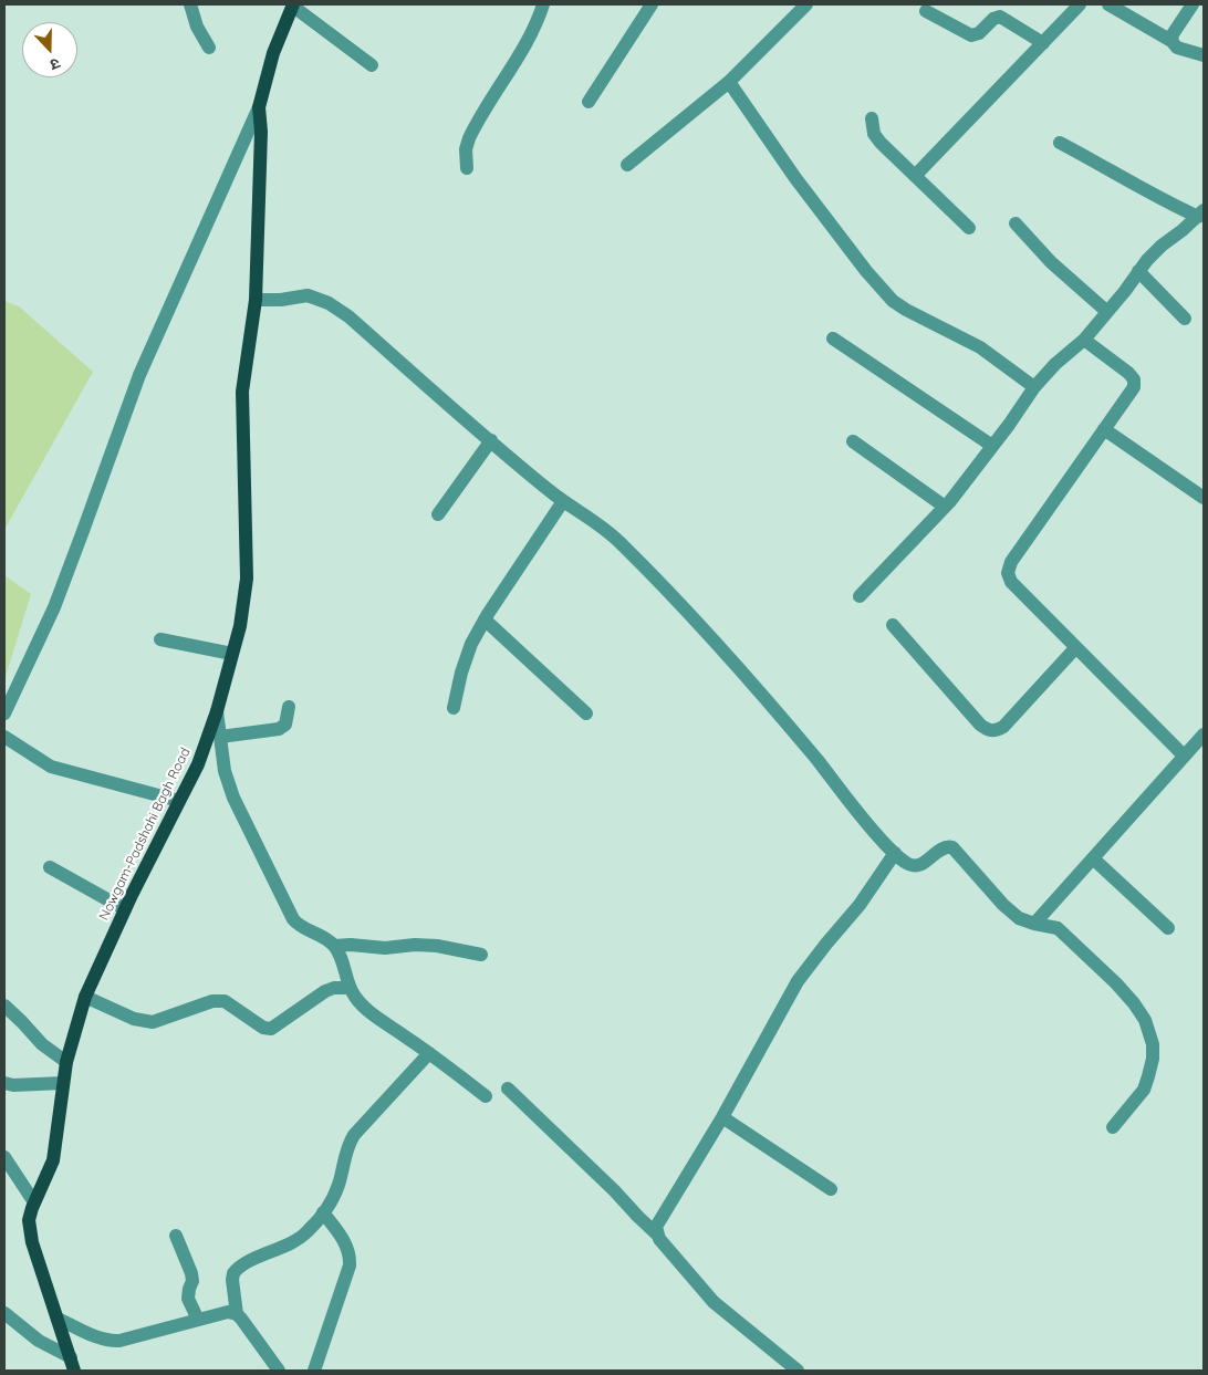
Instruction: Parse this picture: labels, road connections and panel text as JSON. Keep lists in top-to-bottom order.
{
  "streets": {
    "main road": ["Nowgam-Padshahi Bagh Road"]
  },
  "north": "bottom"
}
